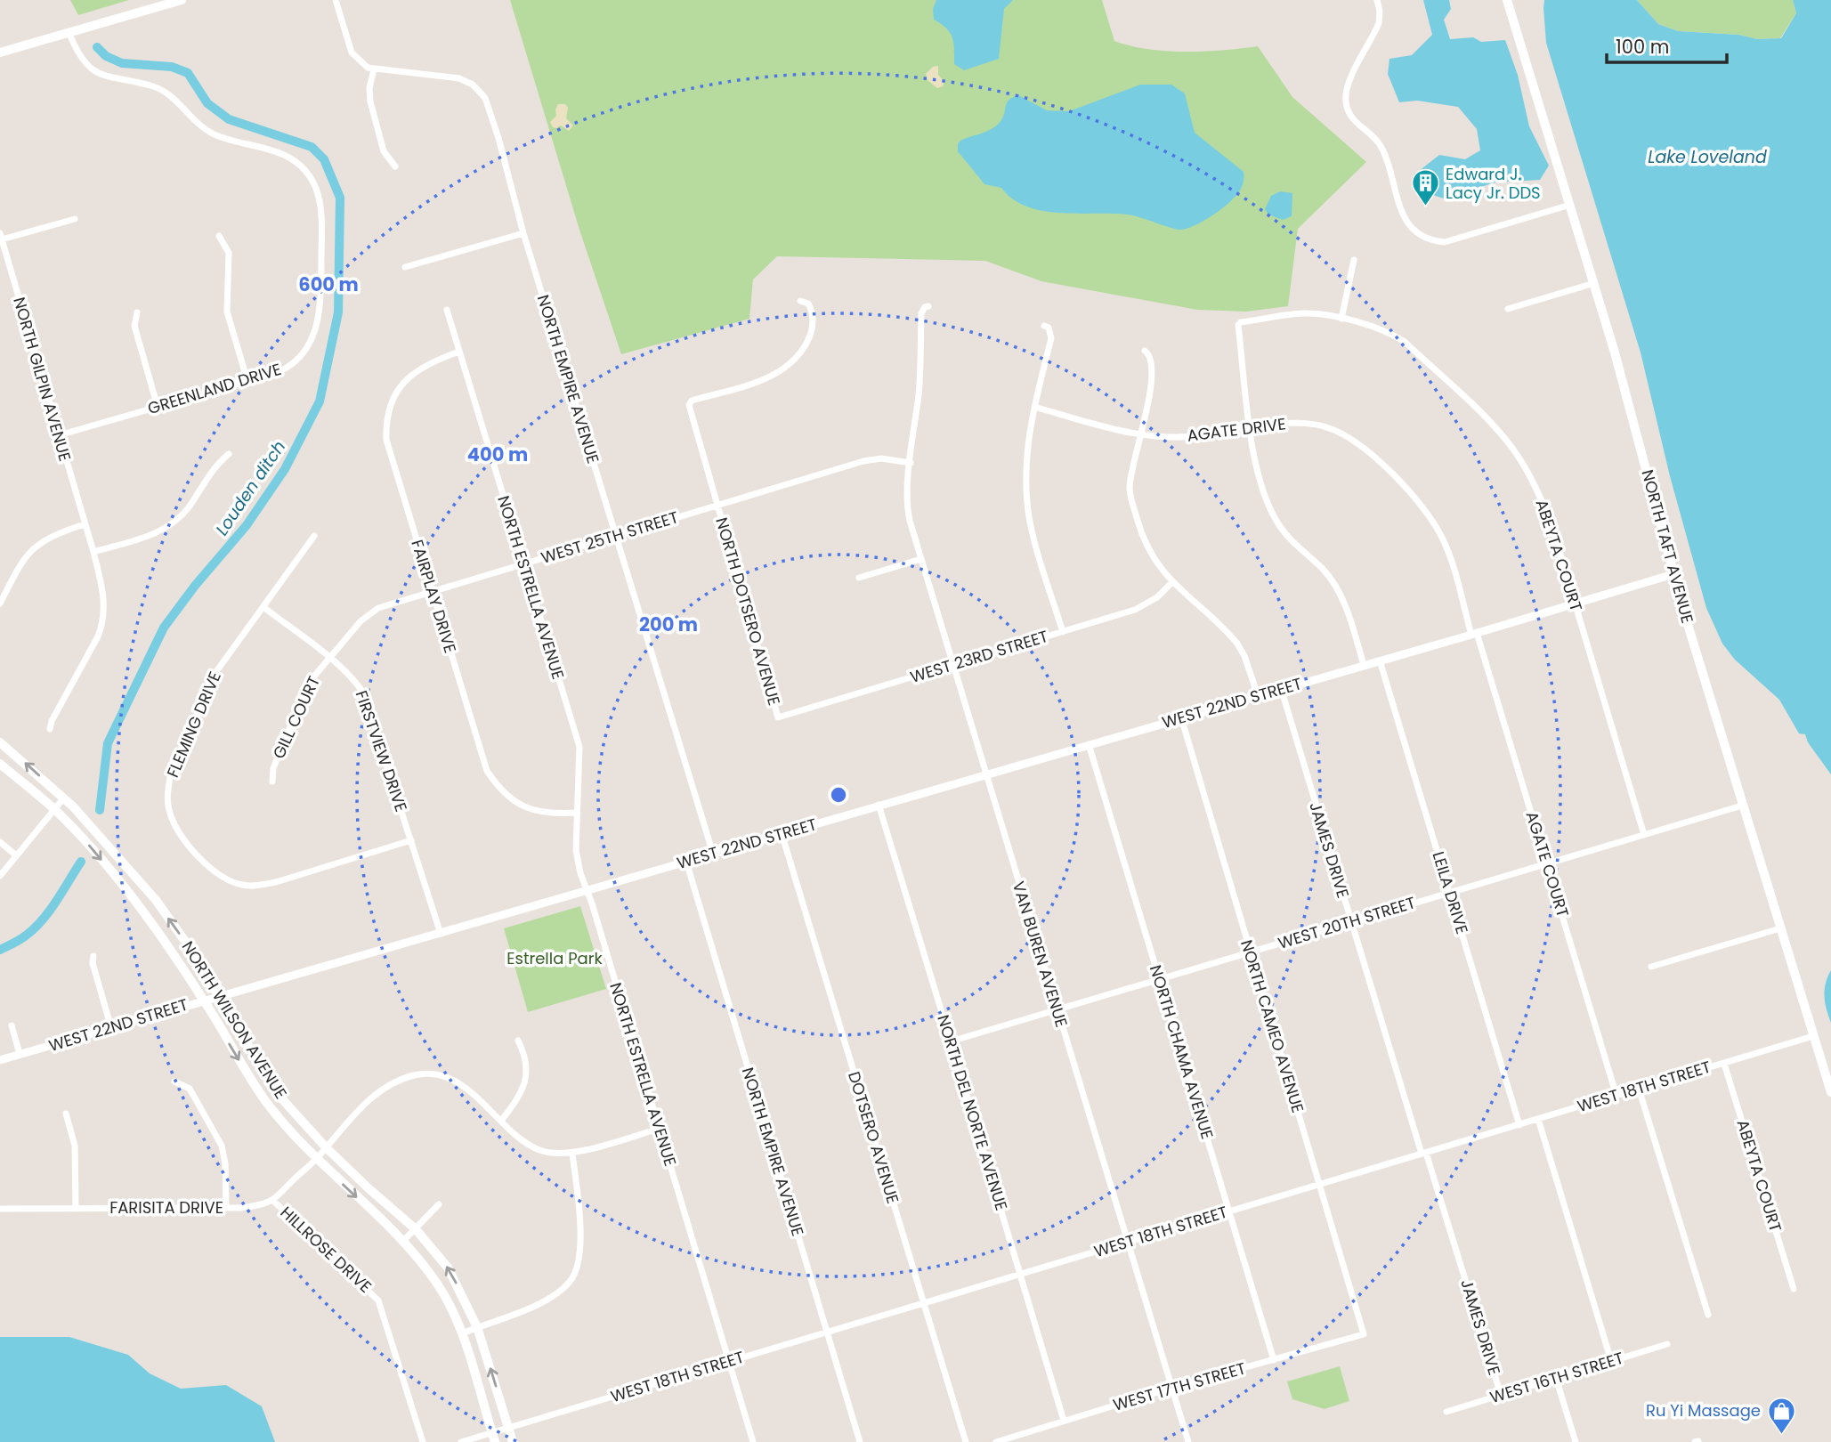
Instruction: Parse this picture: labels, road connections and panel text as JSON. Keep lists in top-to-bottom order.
{
  "streets": {
    "main road": ["NORTH TAFT AVENUE", "NORTH WILSON AVENUE"],
    "street": [
      "NORTH GILPIN AVENUE",
      "NORTH EMPIRE AVENUE",
      "GREENLAND DRIVE",
      "AGATE DRIVE",
      "WEST 25TH STREET",
      "ABEYTA COURT",
      "NORTH ESTRELLA AVENUE",
      "FAIRPLAY DRIVE",
      "NORTH DOTSERO AVENUE",
      "WEST 23RD STREET",
      "WEST 22ND STREET",
      "GILL COURT",
      "FLEMING DRIVE",
      "FIRSTVIEW DRIVE",
      "JAMES DRIVE",
      "AGATE COURT",
      "LEILA DRIVE",
      "WEST 20TH STREET",
      "VAN BUREN AVENUE",
      "NORTH CAMEO AVENUE",
      "NORTH CHAMA AVENUE",
      "WEST 18TH STREET",
      "NORTH DEL NORTE AVENUE",
      "DOTSERO AVENUE",
      "FARISITA DRIVE",
      "HILLROSE DRIVE",
      "WEST 16TH STREET",
      "WEST 17TH STREET"
    ]
  },
  "crossings": [
    ["NORTH GILPIN AVENUE", "GREENLAND DRIVE"],
    ["NORTH EMPIRE AVENUE", "WEST 25TH STREET"],
    ["NORTH EMPIRE AVENUE", "WEST 22ND STREET"],
    ["NORTH EMPIRE AVENUE", "WEST 18TH STREET"],
    ["AGATE DRIVE", "ABEYTA COURT"],
    ["AGATE DRIVE", "WEST 22ND STREET"],
    ["AGATE DRIVE", "AGATE COURT"],
    ["WEST 25TH STREET", "NORTH ESTRELLA AVENUE"],
    ["WEST 25TH STREET", "FAIRPLAY DRIVE"],
    ["WEST 25TH STREET", "NORTH DOTSERO AVENUE"],
    ["WEST 25TH STREET", "GILL COURT"],
    ["WEST 25TH STREET", "FIRSTVIEW DRIVE"],
    ["WEST 25TH STREET", "VAN BUREN AVENUE"],
    ["NORTH TAFT AVENUE", "WEST 22ND STREET"],
    ["NORTH TAFT AVENUE", "WEST 20TH STREET"],
    ["NORTH TAFT AVENUE", "WEST 18TH STREET"],
    ["ABEYTA COURT", "WEST 22ND STREET"],
    ["ABEYTA COURT", "WEST 20TH STREET"],
    ["ABEYTA COURT", "WEST 18TH STREET"],
    ["NORTH ESTRELLA AVENUE", "FAIRPLAY DRIVE"],
    ["NORTH ESTRELLA AVENUE", "WEST 22ND STREET"],
    ["NORTH ESTRELLA AVENUE", "WEST 18TH STREET"],
    ["NORTH DOTSERO AVENUE", "WEST 23RD STREET"],
    ["WEST 23RD STREET", "VAN BUREN AVENUE"],
    ["WEST 22ND STREET", "FIRSTVIEW DRIVE"],
    ["WEST 22ND STREET", "JAMES DRIVE"],
    ["WEST 22ND STREET", "AGATE COURT"],
    ["WEST 22ND STREET", "LEILA DRIVE"],
    ["WEST 22ND STREET", "VAN BUREN AVENUE"],
    ["WEST 22ND STREET", "NORTH WILSON AVENUE"],
    ["WEST 22ND STREET", "NORTH CAMEO AVENUE"],
    ["WEST 22ND STREET", "NORTH CHAMA AVENUE"],
    ["WEST 22ND STREET", "NORTH DEL NORTE AVENUE"],
    ["WEST 22ND STREET", "DOTSERO AVENUE"],
    ["GILL COURT", "FIRSTVIEW DRIVE"],
    ["FLEMING DRIVE", "FIRSTVIEW DRIVE"],
    ["JAMES DRIVE", "WEST 20TH STREET"],
    ["JAMES DRIVE", "WEST 18TH STREET"],
    ["JAMES DRIVE", "WEST 16TH STREET"],
    ["AGATE COURT", "WEST 20TH STREET"],
    ["AGATE COURT", "WEST 18TH STREET"],
    ["LEILA DRIVE", "WEST 20TH STREET"],
    ["LEILA DRIVE", "WEST 18TH STREET"],
    ["WEST 20TH STREET", "VAN BUREN AVENUE"],
    ["WEST 20TH STREET", "NORTH CAMEO AVENUE"],
    ["WEST 20TH STREET", "NORTH CHAMA AVENUE"],
    ["WEST 20TH STREET", "NORTH DEL NORTE AVENUE"],
    ["VAN BUREN AVENUE", "WEST 18TH STREET"],
    ["VAN BUREN AVENUE", "WEST 17TH STREET"],
    ["NORTH WILSON AVENUE", "WEST 18TH STREET"],
    ["NORTH WILSON AVENUE", "FARISITA DRIVE"],
    ["NORTH CAMEO AVENUE", "WEST 18TH STREET"],
    ["NORTH CAMEO AVENUE", "WEST 17TH STREET"],
    ["NORTH CHAMA AVENUE", "WEST 18TH STREET"],
    ["NORTH CHAMA AVENUE", "WEST 17TH STREET"],
    ["WEST 18TH STREET", "NORTH DEL NORTE AVENUE"],
    ["WEST 18TH STREET", "DOTSERO AVENUE"],
    ["NORTH DEL NORTE AVENUE", "WEST 17TH STREET"],
    ["FARISITA DRIVE", "HILLROSE DRIVE"]
  ],
  "water": ["Lake Loveland", "Louden ditch"],
  "parks": ["Estrella Park"],
  "places": {
    "building": ["Edward J. Lacy Jr. DDS"],
    "shop": ["Ru Yi Massage"]
  },
  "scale_bar": "100 m",
  "rings": ["600 m", "400 m", "200 m"]
}
